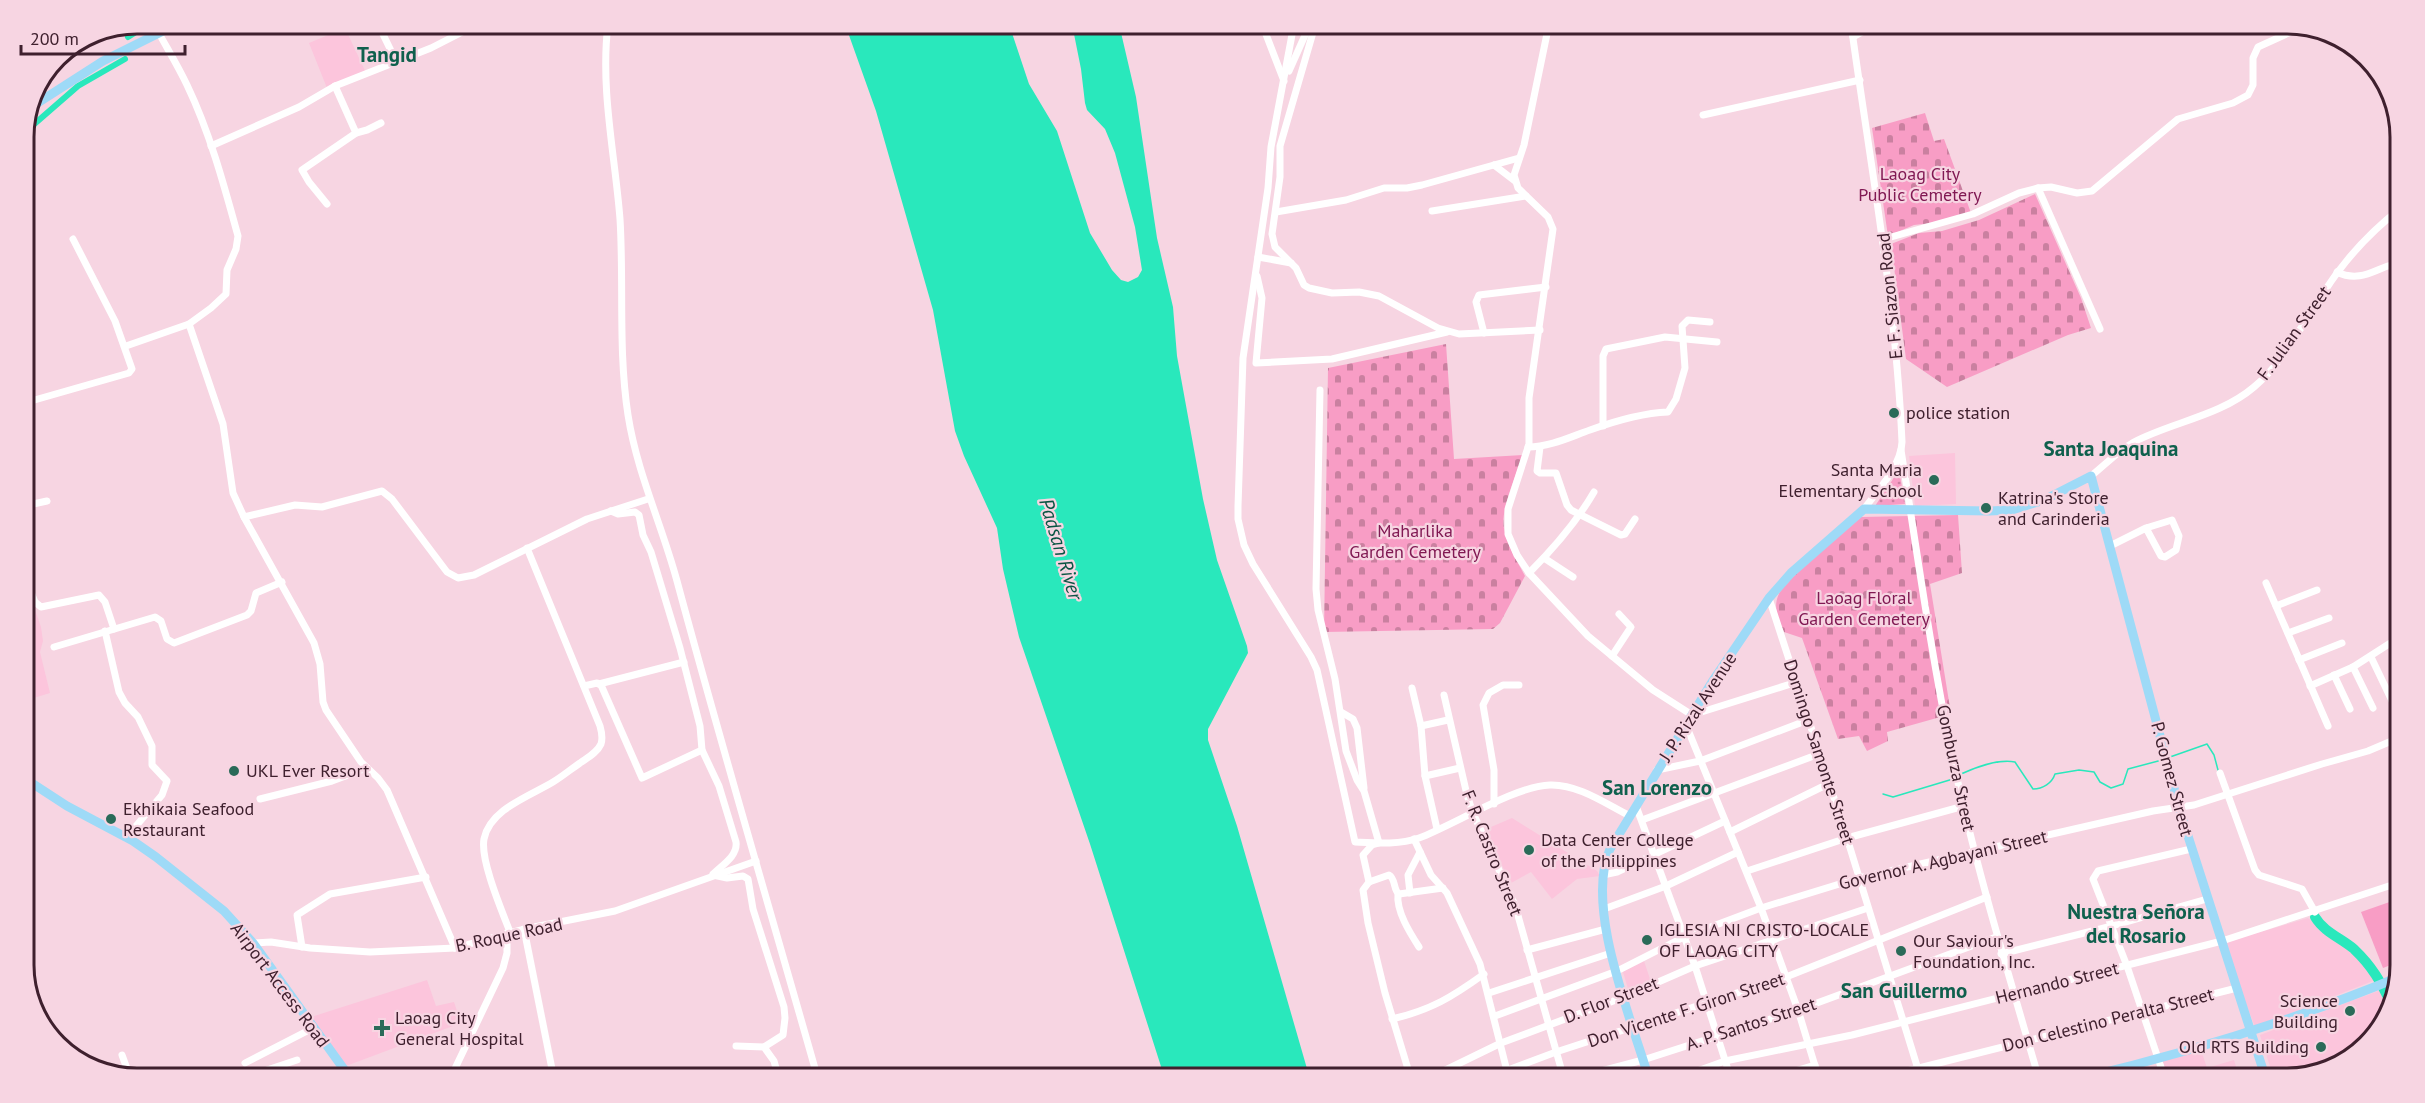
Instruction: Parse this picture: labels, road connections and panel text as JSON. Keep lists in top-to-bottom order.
{
  "streets": {
    "main road": [
      "F. Julian Street",
      "J. P. Rizal Avenue",
      "P. Gomez Street",
      "Airport Access Road"
    ],
    "street": [
      "E. F. Siazon Road",
      "Domingo Samonte Street",
      "Gomburza Street",
      "F. R. Castro Street",
      "Governor A. Agbayani Street",
      "B. Roque Road",
      "Hernando Street",
      "D. Flor Street",
      "Don Vicente F. Giron Street",
      "Don Celestino Peralta Street",
      "A. P. Santos Street"
    ]
  },
  "crossings": [
    ["E. F. Siazon Road", "Gomburza Street"],
    ["F. Julian Street", "J. P. Rizal Avenue"],
    ["F. Julian Street", "Gomburza Street"],
    ["F. Julian Street", "P. Gomez Street"],
    ["J. P. Rizal Avenue", "Domingo Samonte Street"],
    ["J. P. Rizal Avenue", "Governor A. Agbayani Street"],
    ["J. P. Rizal Avenue", "D. Flor Street"],
    ["J. P. Rizal Avenue", "Don Vicente F. Giron Street"],
    ["J. P. Rizal Avenue", "A. P. Santos Street"],
    ["Domingo Samonte Street", "Governor A. Agbayani Street"],
    ["Domingo Samonte Street", "Hernando Street"],
    ["Domingo Samonte Street", "D. Flor Street"],
    ["Domingo Samonte Street", "Don Vicente F. Giron Street"],
    ["Domingo Samonte Street", "Don Celestino Peralta Street"],
    ["Domingo Samonte Street", "A. P. Santos Street"],
    ["Gomburza Street", "Governor A. Agbayani Street"],
    ["Gomburza Street", "Hernando Street"],
    ["Gomburza Street", "Don Vicente F. Giron Street"],
    ["Gomburza Street", "Don Celestino Peralta Street"],
    ["Gomburza Street", "A. P. Santos Street"],
    ["P. Gomez Street", "Governor A. Agbayani Street"],
    ["P. Gomez Street", "Hernando Street"],
    ["P. Gomez Street", "Don Celestino Peralta Street"],
    ["F. R. Castro Street", "Governor A. Agbayani Street"],
    ["F. R. Castro Street", "D. Flor Street"],
    ["F. R. Castro Street", "Don Vicente F. Giron Street"],
    ["B. Roque Road", "Airport Access Road"]
  ],
  "districts": [
    "Tangid",
    "Santa Joaquina",
    "San Lorenzo",
    "Nuestra Señora del Rosario",
    "San Guillermo"
  ],
  "water": ["Padsan River"],
  "parks": ["Laoag City Public Cemetery", "Maharlika Garden Cemetery", "Laoag Floral Garden Cemetery"],
  "places": {
    "other": [
      "police station",
      "Santa Maria Elementary School",
      "Katrina's Store and Carinderia",
      "UKL Ever Resort",
      "Ekhikaia Seafood Restaurant",
      "Data Center College of the Philippines",
      "IGLESIA NI CRISTO-LOCALE OF LAOAG CITY",
      "Our Saviour's Foundation, Inc.",
      "Science Building",
      "Old RTS Building"
    ],
    "health": ["Laoag City General Hospital"]
  },
  "scale_bar": "200 m"
}
